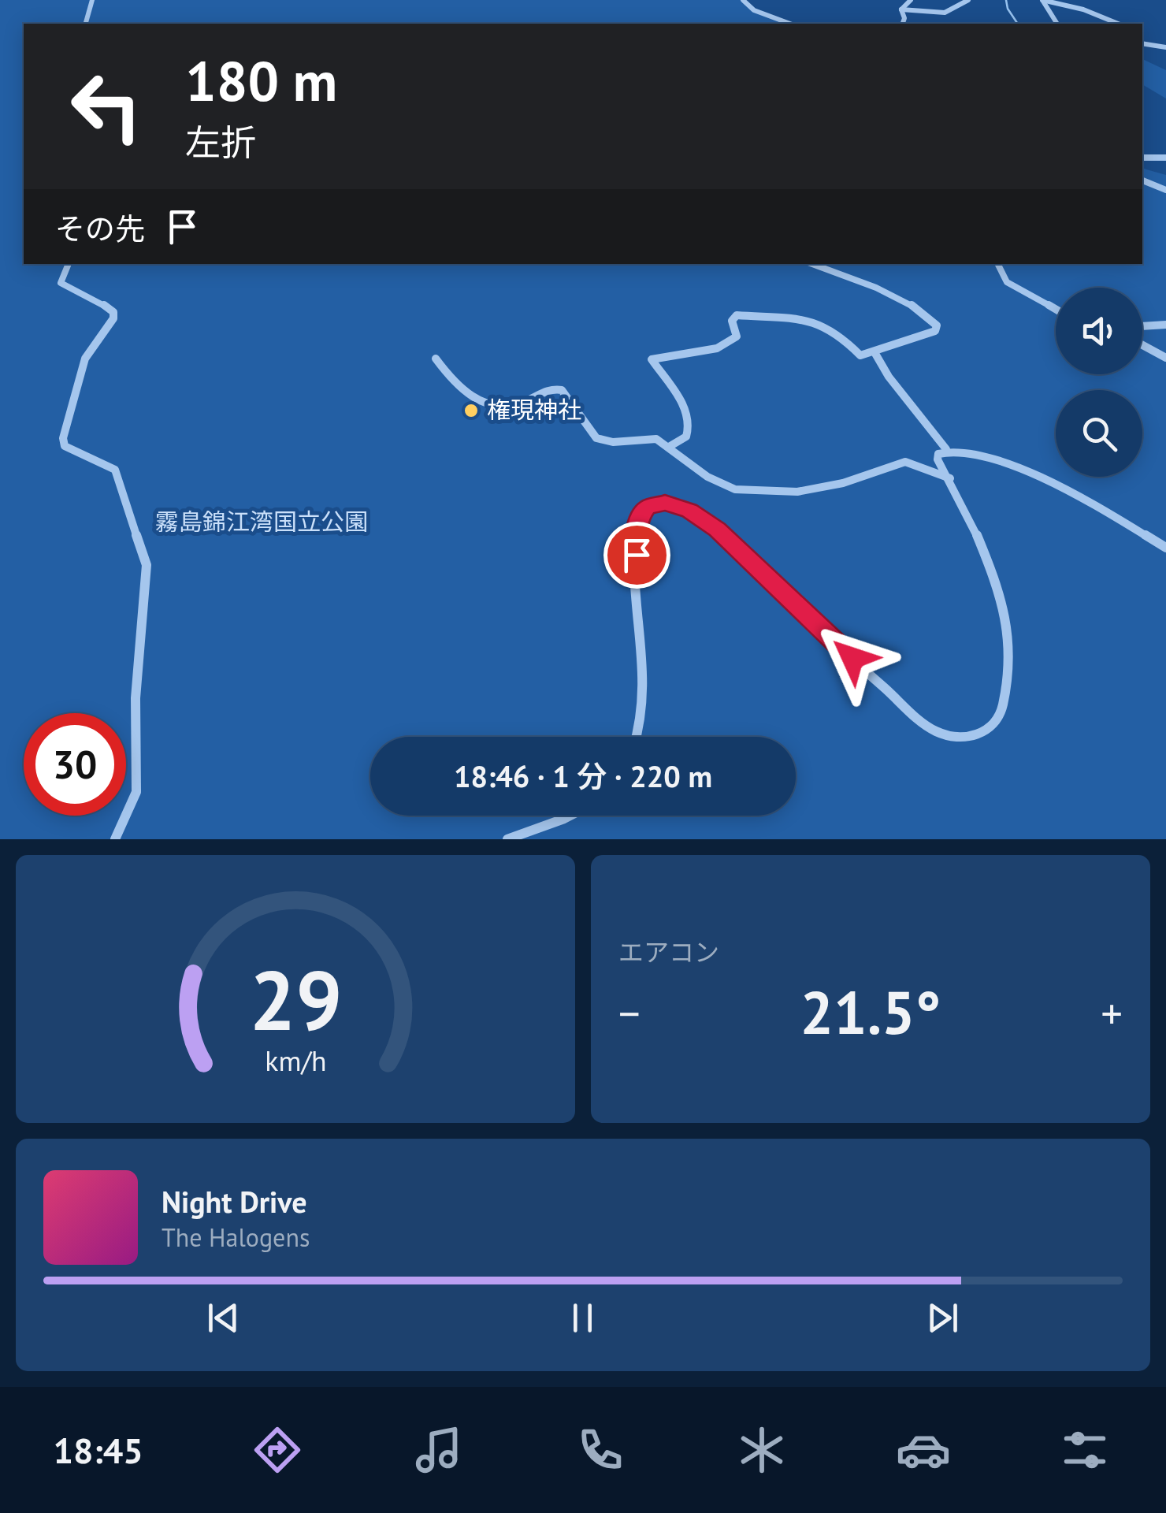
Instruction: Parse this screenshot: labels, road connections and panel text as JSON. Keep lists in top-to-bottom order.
{
  "parks": ["霧島錦江湾国立公園"],
  "places": ["権現神社"],
  "page": {
    "turn": ["180 m", "左折"],
    "then": "その先",
    "limit": "30",
    "trip": "18:46 · 1 分 · 220 m",
    "tile": "エアコン",
    "heat": ["−", "21.5°", "+"],
    "song": ["Night Drive", "The Halogens"],
    "tabs": "18:45",
    "gauge": ["29", "km/h"]
  }
}
